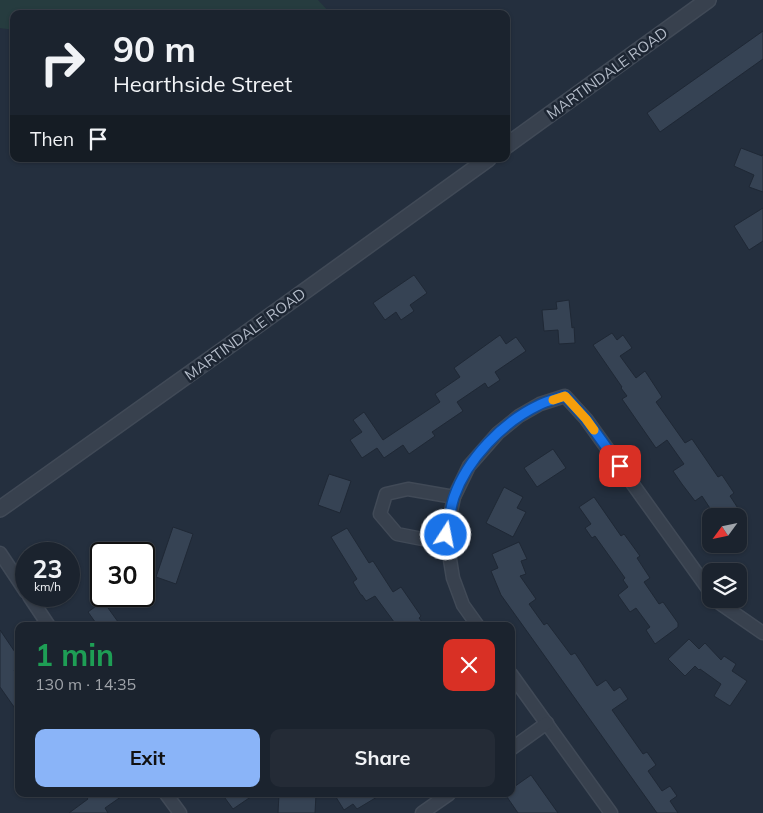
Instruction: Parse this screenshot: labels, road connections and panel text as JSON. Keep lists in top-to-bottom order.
{
  "streets": {
    "street": ["MARTINDALE ROAD"]
  },
  "north": "bottom left",
  "page": {
    "turn": ["90 m", "Hearthside Street"],
    "then": "Then",
    "speed": "23 km/h",
    "limit": "30",
    "heading": ["1 min", "130 m · 14:35"],
    "buttons": ["Exit", "Share"]
  }
}
